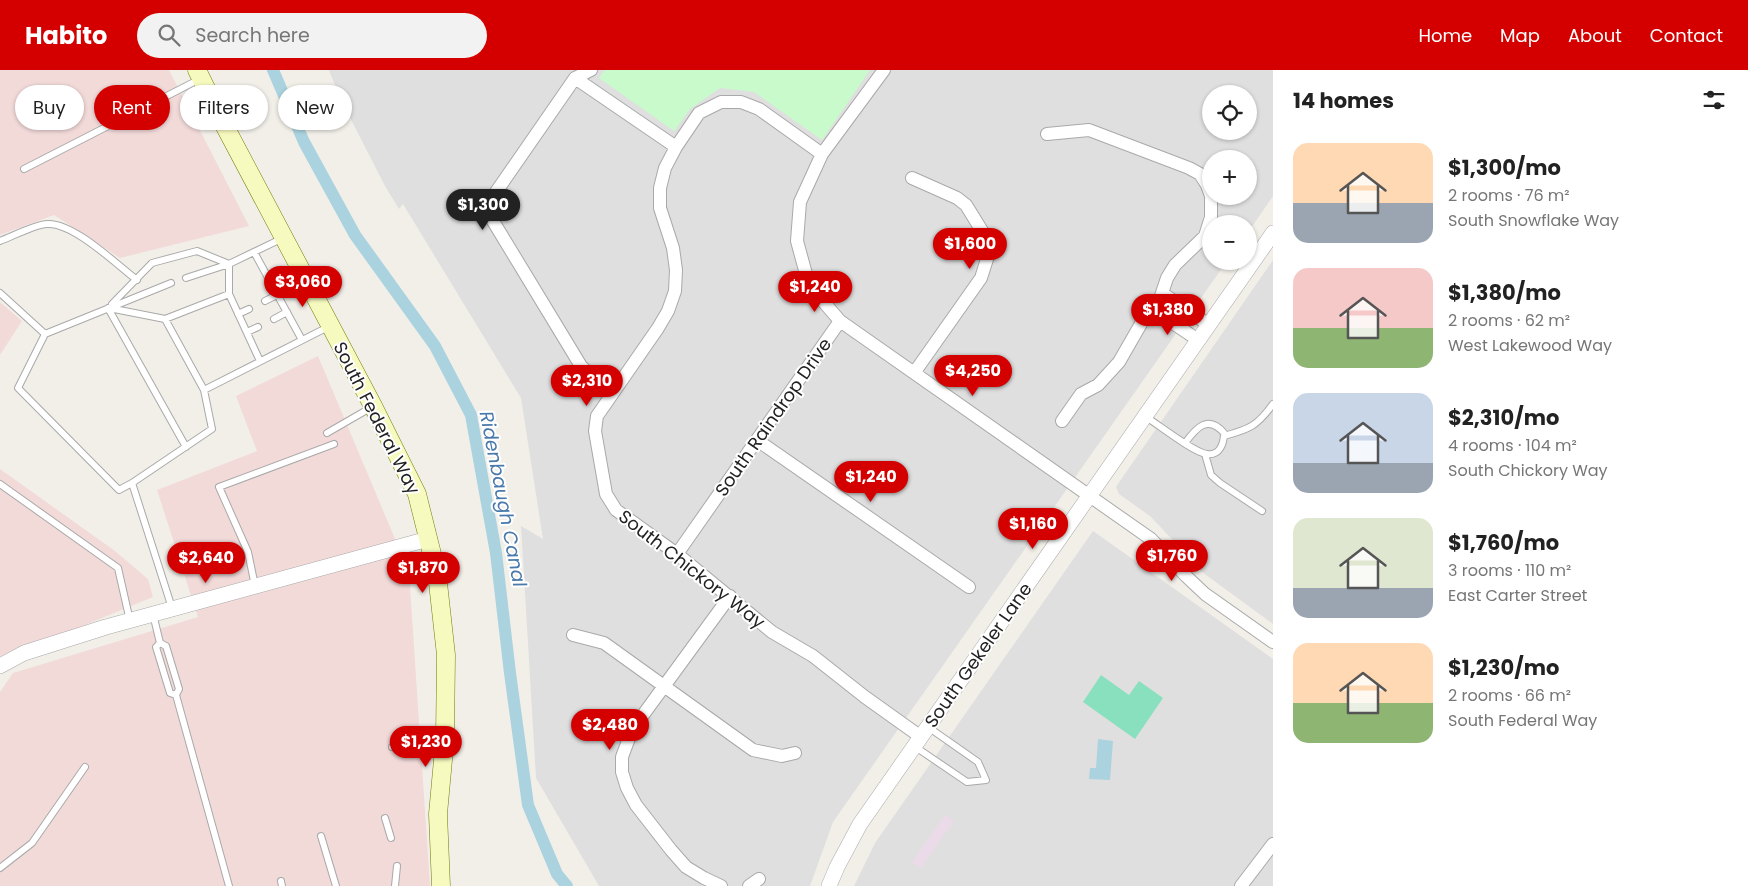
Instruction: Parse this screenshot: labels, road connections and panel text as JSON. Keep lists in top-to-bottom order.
{
  "streets": {
    "main road": ["South Federal Way"],
    "street": ["South Raindrop Drive", "South Chickory Way", "South Gekeler Lane"]
  },
  "crossings": [
    ["South Raindrop Drive", "South Chickory Way"],
    ["South Chickory Way", "South Gekeler Lane"]
  ],
  "water": ["Ridenbaugh Canal"],
  "page": {
    "header": "Habito",
    "search": "Search here",
    "nav": [
      "Home",
      "Map",
      "About",
      "Contact"
    ],
    "heading": "14 homes",
    "map_buttons": ["+", "−"],
    "chip": [
      "Buy",
      "Rent",
      "Filters",
      "New"
    ],
    "list": [
      {
        "name": "$1,300/mo",
        "note": "2 rooms · 76 m² · South Snowflake Way"
      },
      {
        "name": "$1,380/mo",
        "note": "2 rooms · 62 m² · West Lakewood Way"
      },
      {
        "name": "$2,310/mo",
        "note": "4 rooms · 104 m² · South Chickory Way"
      },
      {
        "name": "$1,760/mo",
        "note": "3 rooms · 110 m² · East Carter Street"
      },
      {
        "name": "$1,230/mo",
        "note": "2 rooms · 66 m² · South Federal Way"
      }
    ],
    "price": [
      "$1,300",
      "$1,600",
      "$3,060",
      "$1,240",
      "$1,380",
      "$4,250",
      "$2,310",
      "$1,240",
      "$1,160",
      "$1,760",
      "$2,640",
      "$1,870",
      "$2,480",
      "$1,230"
    ]
  }
}
